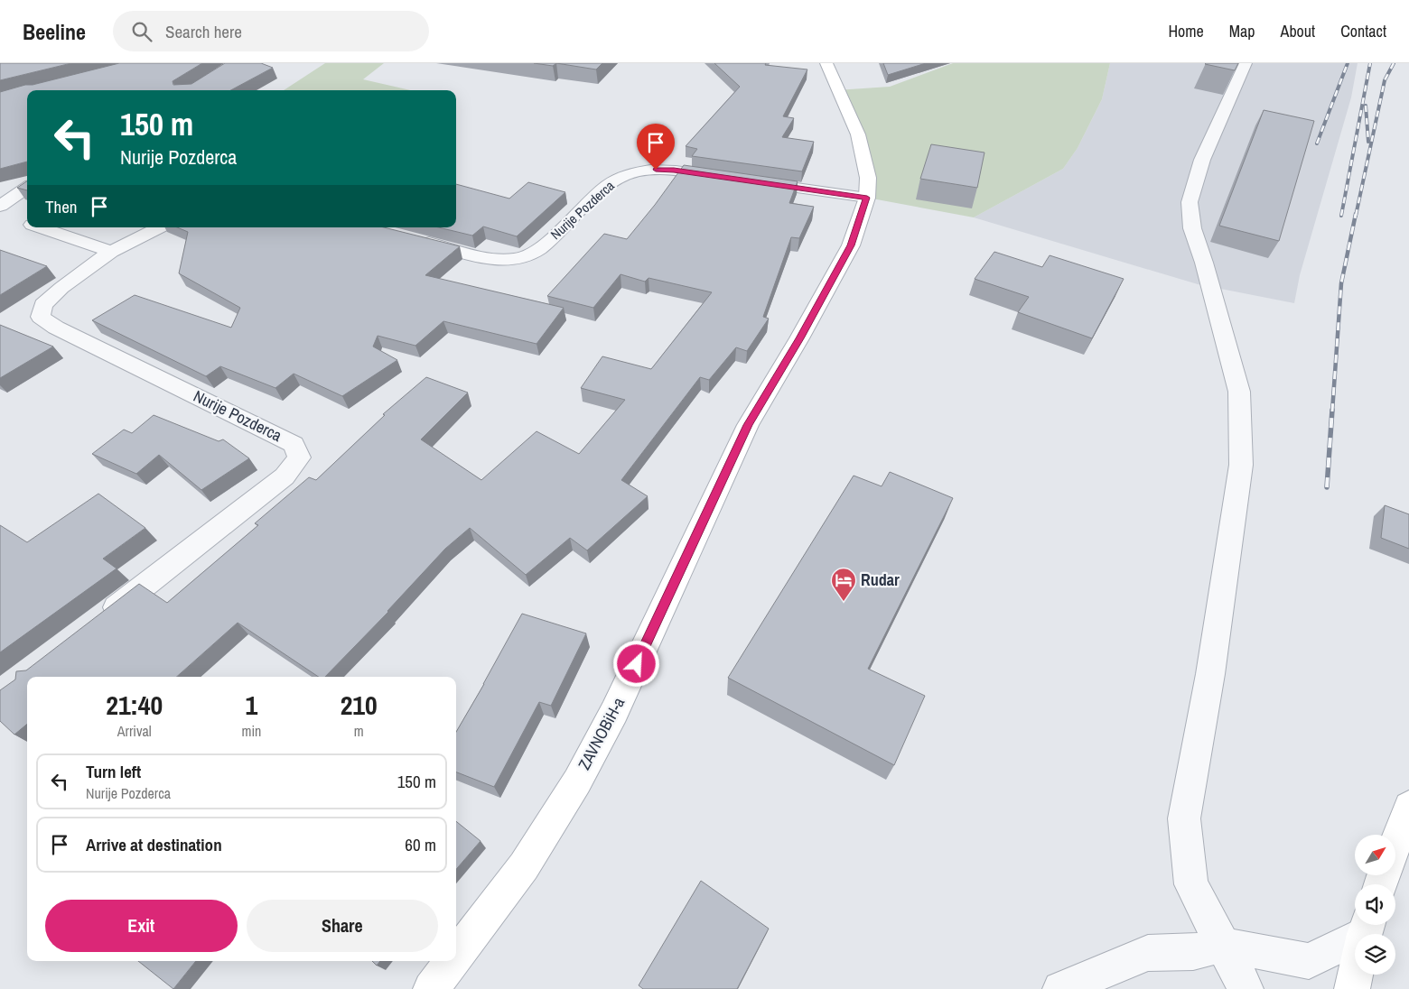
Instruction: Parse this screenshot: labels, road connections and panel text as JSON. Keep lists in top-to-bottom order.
{
  "streets": {
    "main road": ["ZAVNOBiH-a"],
    "street": ["Nurije Pozderca"]
  },
  "places": {
    "hotel": ["Rudar"]
  },
  "north": "top right",
  "page": {
    "header": "Beeline",
    "search": "Search here",
    "nav": [
      "Home",
      "Map",
      "About",
      "Contact"
    ],
    "turn": ["150 m", "Nurije Pozderca"],
    "then": "Then",
    "eta": [
      "21:40",
      "Arrival",
      "1",
      "min",
      "210",
      "m"
    ],
    "list": [
      {
        "name": "Turn left",
        "note": "Nurije Pozderca",
        "value": "150 m"
      },
      {
        "name": "Arrive at destination",
        "value": "60 m"
      }
    ],
    "buttons": ["Exit", "Share"]
  }
}
